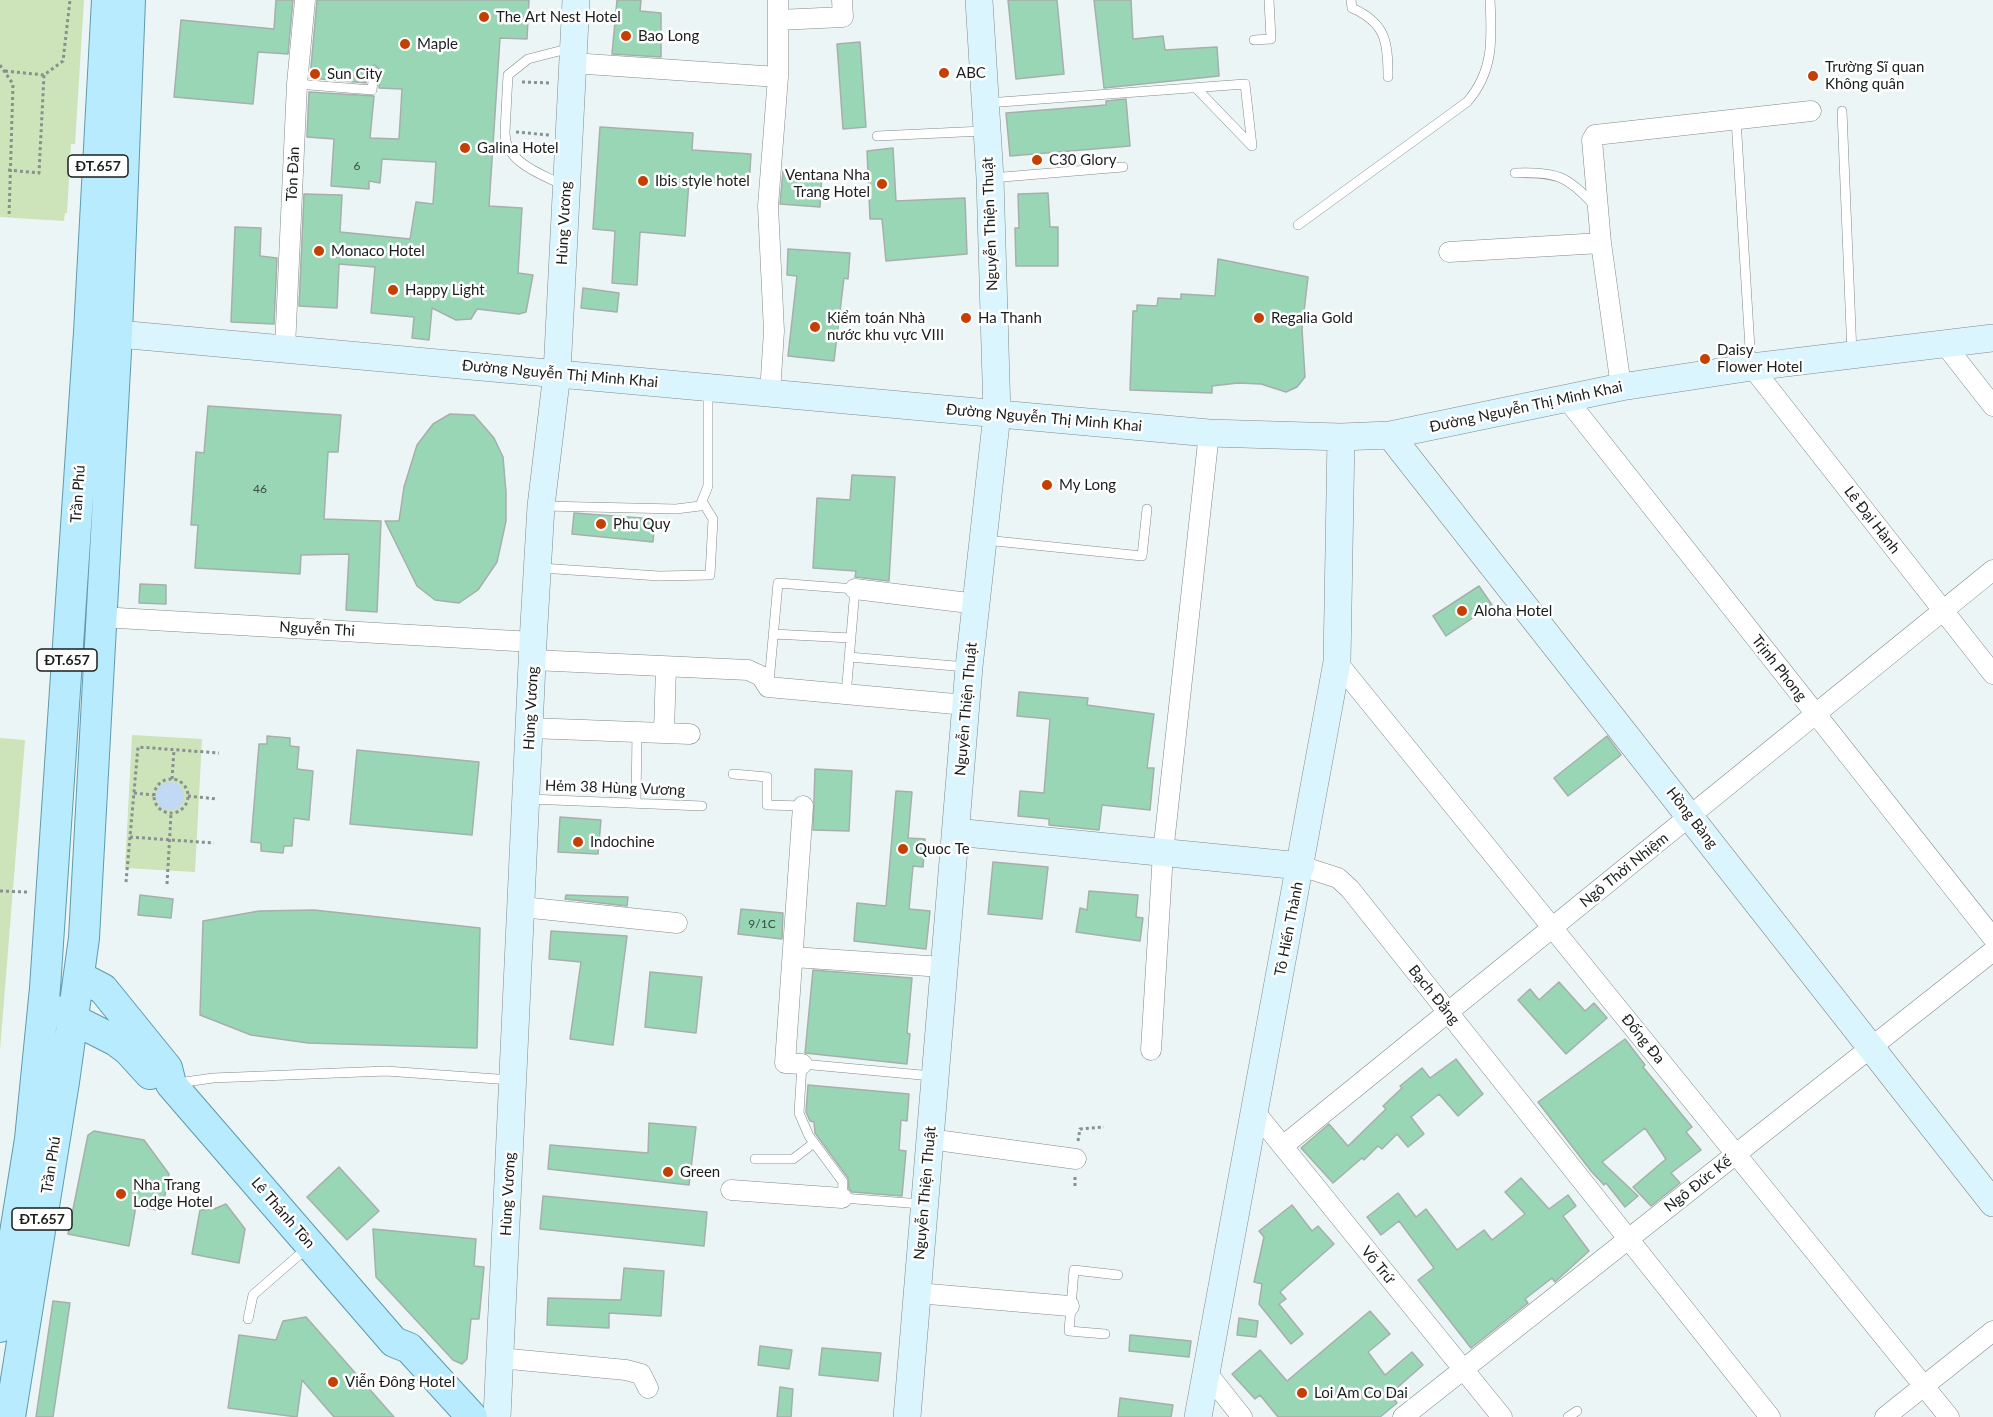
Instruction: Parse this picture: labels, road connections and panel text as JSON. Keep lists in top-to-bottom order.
{
  "streets": {
    "main road": ["ĐT.657", "Trần Phú", "Lê Thánh Tôn"],
    "street": [
      "Tôn Đản",
      "Hùng Vương",
      "Nguyễn Thiện Thuật",
      "Đường Nguyễn Thị Minh Khai",
      "Lê Đại Hành",
      "Nguyễn Thi",
      "Trịnh Phong",
      "Hồng Bàng",
      "Ngô Thời Nhiệm",
      "Tô Hiến Thành",
      "Bạch Đằng",
      "Đống Đa",
      "Ngô Đức Kế",
      "Võ Trứ"
    ],
    "lane": ["Hẻm 38 Hùng Vương"]
  },
  "crossings": [
    ["Tôn Đản", "Đường Nguyễn Thị Minh Khai"],
    ["Hùng Vương", "Đường Nguyễn Thị Minh Khai"],
    ["Hùng Vương", "Nguyễn Thi"],
    ["Hùng Vương", "Hẻm 38 Hùng Vương"],
    ["Nguyễn Thiện Thuật", "Đường Nguyễn Thị Minh Khai"],
    ["Nguyễn Thiện Thuật", "Bạch Đằng"],
    ["Đường Nguyễn Thị Minh Khai", "Trần Phú"],
    ["Đường Nguyễn Thị Minh Khai", "Lê Đại Hành"],
    ["Đường Nguyễn Thị Minh Khai", "Trịnh Phong"],
    ["Đường Nguyễn Thị Minh Khai", "Hồng Bàng"],
    ["Đường Nguyễn Thị Minh Khai", "Tô Hiến Thành"],
    ["Trần Phú", "Nguyễn Thi"],
    ["Trần Phú", "Lê Thánh Tôn"],
    ["Lê Đại Hành", "Ngô Thời Nhiệm"],
    ["Trịnh Phong", "Ngô Thời Nhiệm"],
    ["Hồng Bàng", "Ngô Thời Nhiệm"],
    ["Hồng Bàng", "Ngô Đức Kế"],
    ["Ngô Thời Nhiệm", "Bạch Đằng"],
    ["Ngô Thời Nhiệm", "Đống Đa"],
    ["Ngô Thời Nhiệm", "Võ Trứ"],
    ["Tô Hiến Thành", "Bạch Đằng"],
    ["Tô Hiến Thành", "Đống Đa"],
    ["Tô Hiến Thành", "Võ Trứ"],
    ["Bạch Đằng", "Ngô Đức Kế"],
    ["Đống Đa", "Ngô Đức Kế"],
    ["Ngô Đức Kế", "Võ Trứ"]
  ],
  "places": [
    "The Art Nest Hotel",
    "Bao Long",
    "Maple",
    "ABC",
    "Sun City",
    "Trường Sĩ quan Không quân",
    "Galina Hotel",
    "C30 Glory",
    "Ibis style hotel",
    "Ventana Nha Trang Hotel",
    "Monaco Hotel",
    "Happy Light",
    "Ha Thanh",
    "Regalia Gold",
    "Kiểm toán Nhà nước khu vực VIII",
    "Daisy Flower Hotel",
    "My Long",
    "Phu Quy",
    "Aloha Hotel",
    "Indochine",
    "Quoc Te",
    "Green",
    "Nha Trang Lodge Hotel",
    "Viễn Đông Hotel",
    "Loi Am Co Dai"
  ],
  "house_numbers": ["6", "46", "9/1C"]
}
